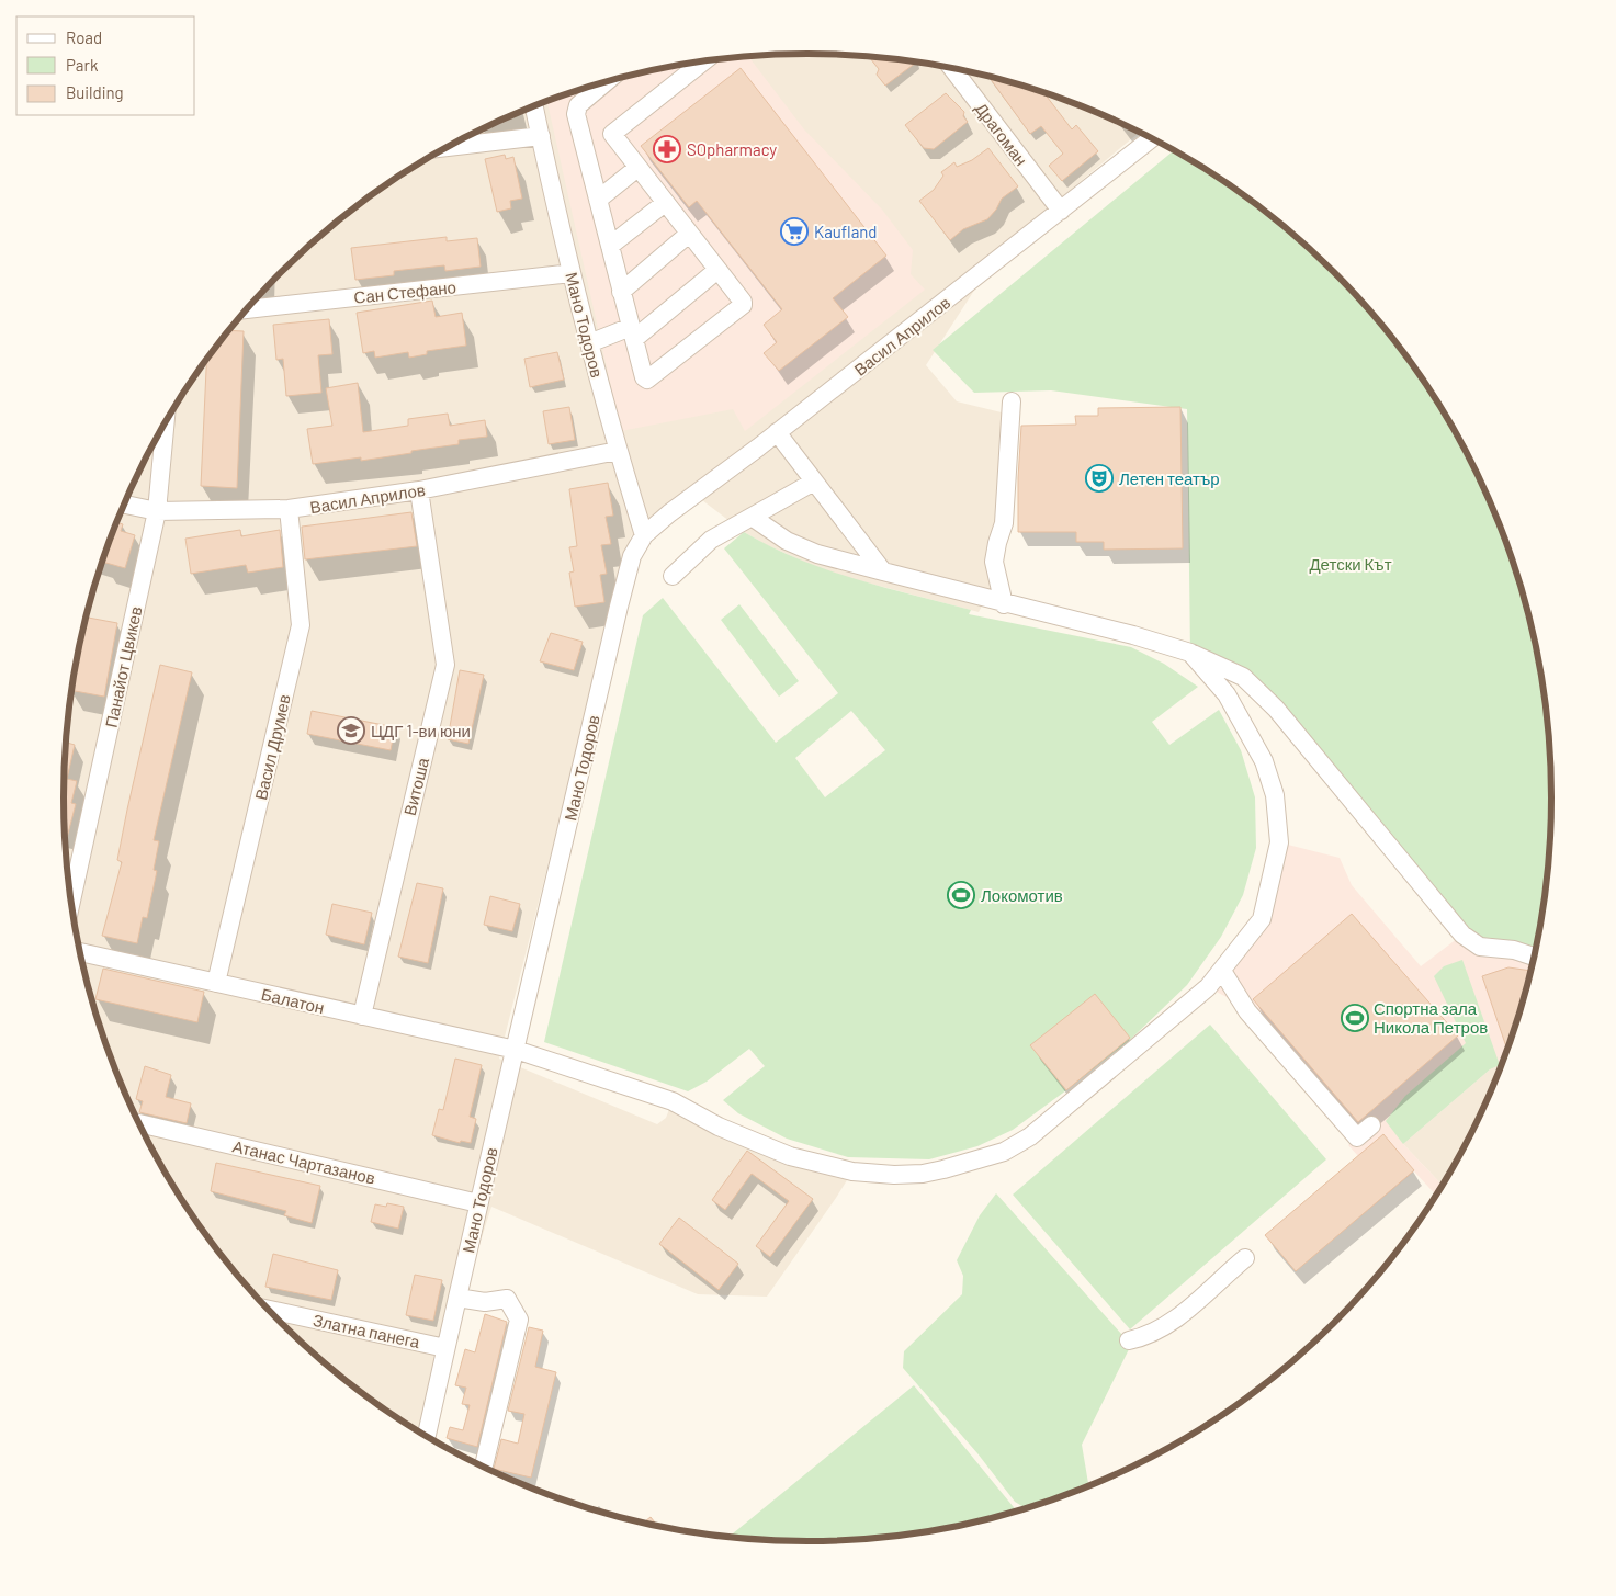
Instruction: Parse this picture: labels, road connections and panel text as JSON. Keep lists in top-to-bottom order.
{
  "streets": {
    "street": [
      "Драгоман",
      "Сан Стефано",
      "Мано Тодоров",
      "Васил Априлов",
      "Панайот Цвикев",
      "Васил Друмев",
      "Витоша",
      "Балатон",
      "Атанас Чартазанов",
      "Златна панега"
    ]
  },
  "crossings": [
    ["Драгоман", "Васил Априлов"],
    ["Сан Стефано", "Мано Тодоров"],
    ["Мано Тодоров", "Васил Априлов"],
    ["Мано Тодоров", "Балатон"],
    ["Мано Тодоров", "Атанас Чартазанов"],
    ["Мано Тодоров", "Златна панега"],
    ["Васил Априлов", "Панайот Цвикев"],
    ["Васил Априлов", "Васил Друмев"],
    ["Васил Априлов", "Витоша"],
    ["Васил Друмев", "Балатон"],
    ["Витоша", "Балатон"]
  ],
  "parks": ["Детски Кът"],
  "places": {
    "pharmacy": ["SOpharmacy"],
    "supermarket": ["Kaufland"],
    "theatre": ["Летен театър"],
    "school or university": ["ЦДГ 1-ви юни"],
    "sports": ["Локомотив", "Спортна зала Никола Петров"]
  },
  "legend": ["Road", "Park", "Building"]
}
